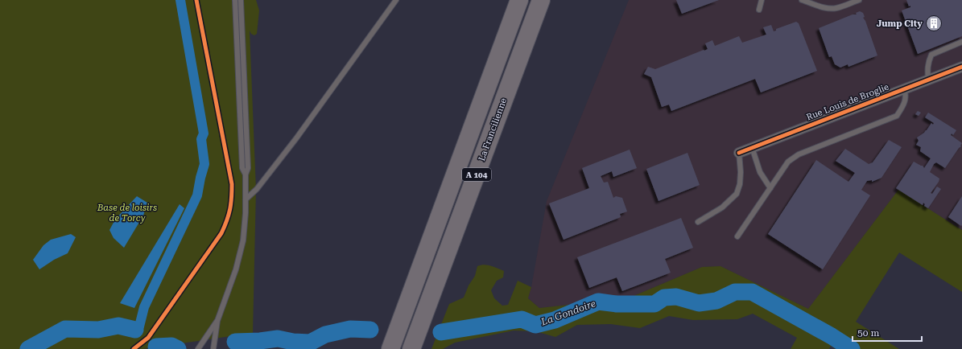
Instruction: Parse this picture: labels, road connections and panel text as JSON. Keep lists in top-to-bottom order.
{
  "streets": {
    "highway": ["La Francilienne", "A 104"],
    "street": ["Rue Louis de Broglie"]
  },
  "water": ["La Gondoire"],
  "parks": ["Base de loisirs de Torcy"],
  "places": {
    "building": ["Jump City"]
  },
  "scale_bar": "50 m"
}
